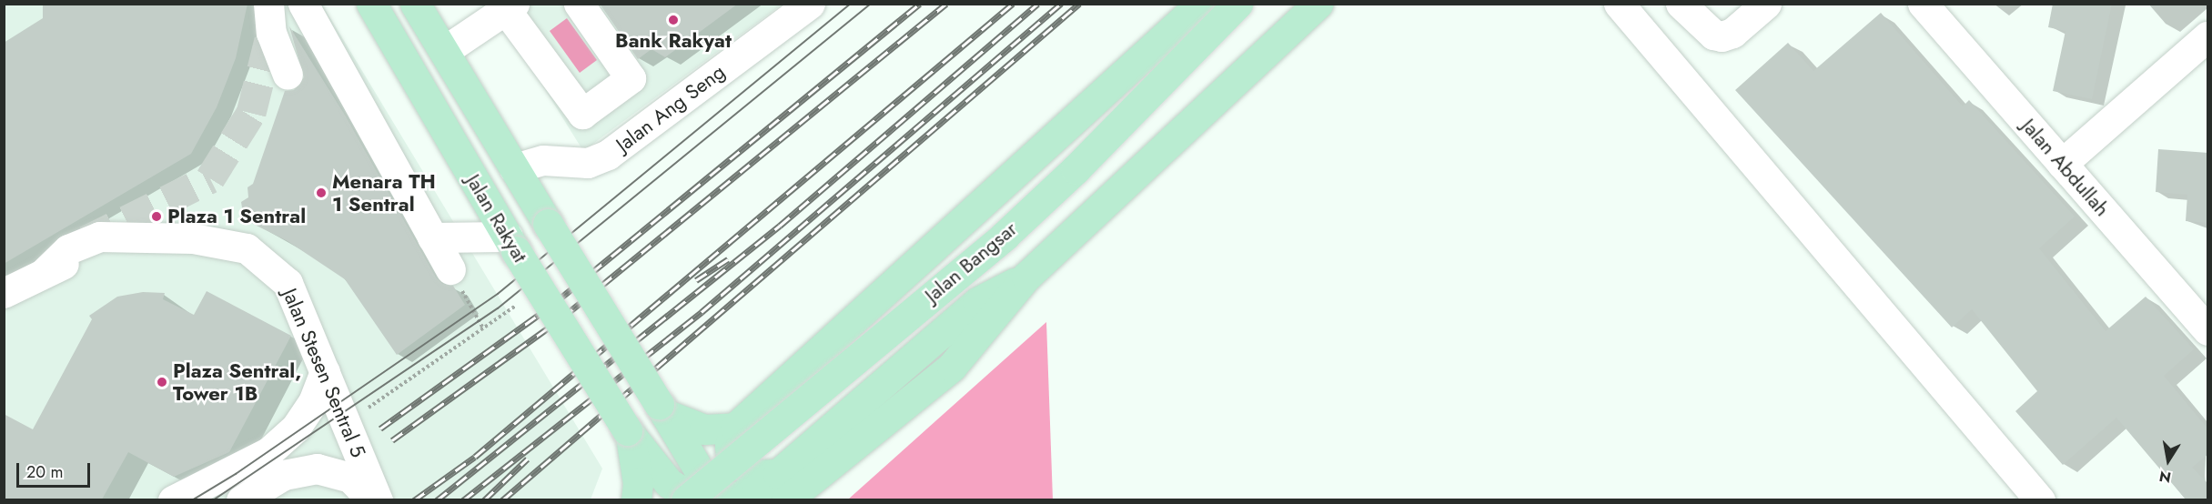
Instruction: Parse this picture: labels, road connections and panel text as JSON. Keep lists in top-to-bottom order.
{
  "streets": {
    "main road": ["Jalan Rakyat", "Jalan Bangsar"],
    "street": ["Jalan Ang Seng", "Jalan Abdullah", "Jalan Stesen Sentral 5"]
  },
  "crossings": [
    ["Jalan Ang Seng", "Jalan Rakyat"]
  ],
  "places": [
    "Bank Rakyat",
    "Menara TH 1 Sentral",
    "Plaza 1 Sentral",
    "Plaza Sentral, Tower 1B"
  ],
  "scale_bar": "20 m",
  "north": "bottom"
}
